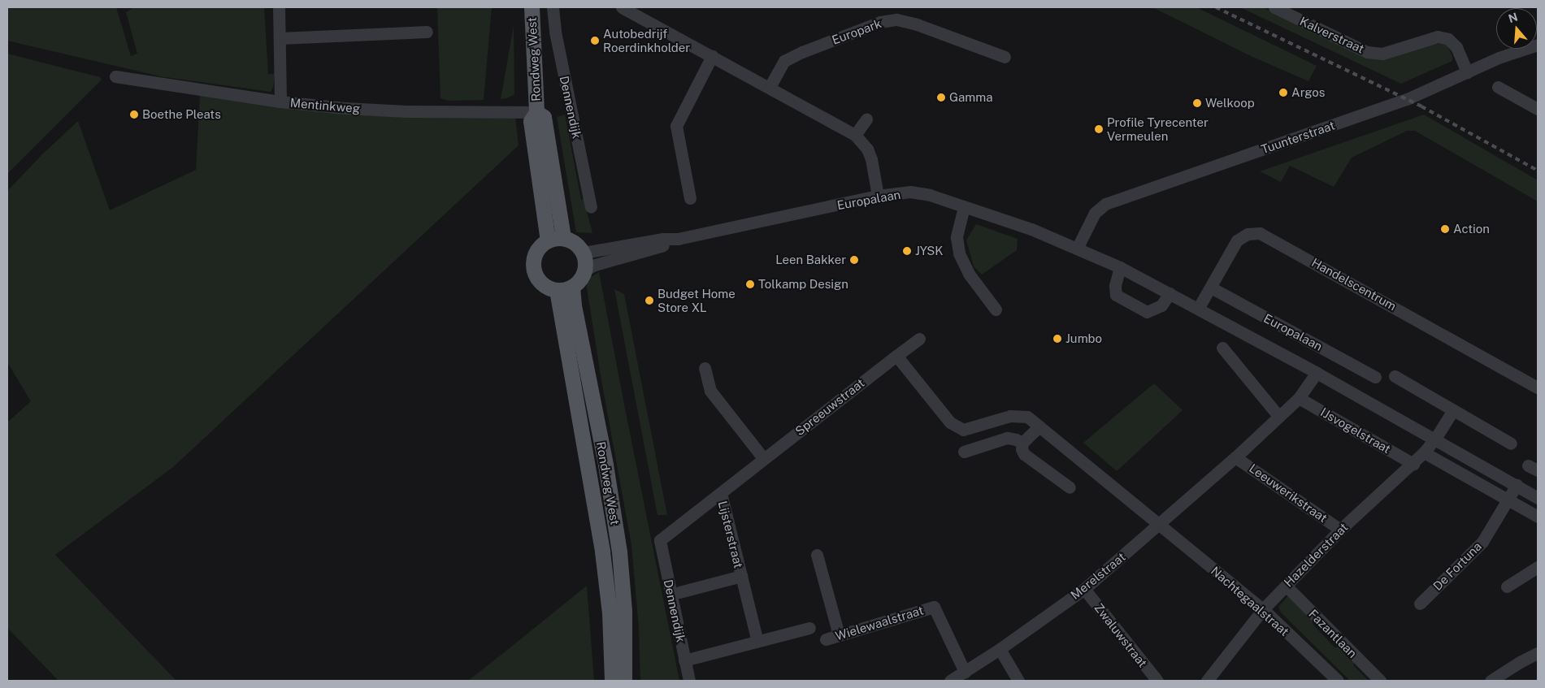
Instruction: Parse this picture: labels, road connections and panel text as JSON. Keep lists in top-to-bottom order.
{
  "streets": {
    "main road": ["Rondweg West"],
    "street": [
      "Europark",
      "Kalverstraat",
      "Mentinkweg",
      "Dennendijk",
      "Tuunterstraat",
      "Europalaan",
      "Handelscentrum",
      "Spreeuwstraat",
      "IJsvogelstraat",
      "Leeuwerikstraat",
      "Lijsterstraat",
      "Hazelderstraat",
      "De Fortuna",
      "Merelstraat",
      "Nachtegaalstraat",
      "Wielewaalstraat",
      "Fazantlaan",
      "Zwaluwstraat"
    ]
  },
  "crossings": [
    ["Kalverstraat", "Tuunterstraat"],
    ["Rondweg West", "Mentinkweg"],
    ["Rondweg West", "Europalaan"],
    ["Dennendijk", "Spreeuwstraat"],
    ["Tuunterstraat", "Europalaan"],
    ["Europalaan", "Handelscentrum"],
    ["Europalaan", "Hazelderstraat"],
    ["Europalaan", "De Fortuna"],
    ["Spreeuwstraat", "Lijsterstraat"],
    ["IJsvogelstraat", "Hazelderstraat"],
    ["Leeuwerikstraat", "Hazelderstraat"],
    ["Leeuwerikstraat", "Merelstraat"],
    ["Hazelderstraat", "Nachtegaalstraat"],
    ["Hazelderstraat", "Fazantlaan"],
    ["Merelstraat", "Nachtegaalstraat"],
    ["Merelstraat", "Wielewaalstraat"],
    ["Merelstraat", "Zwaluwstraat"]
  ],
  "places": [
    "Autobedrijf Roerdinkholder",
    "Argos",
    "Gamma",
    "Welkoop",
    "Boethe Pleats",
    "Profile Tyrecenter Vermeulen",
    "Action",
    "JYSK",
    "Leen Bakker",
    "Tolkamp Design",
    "Budget Home Store XL",
    "Jumbo"
  ],
  "north": "top"
}
